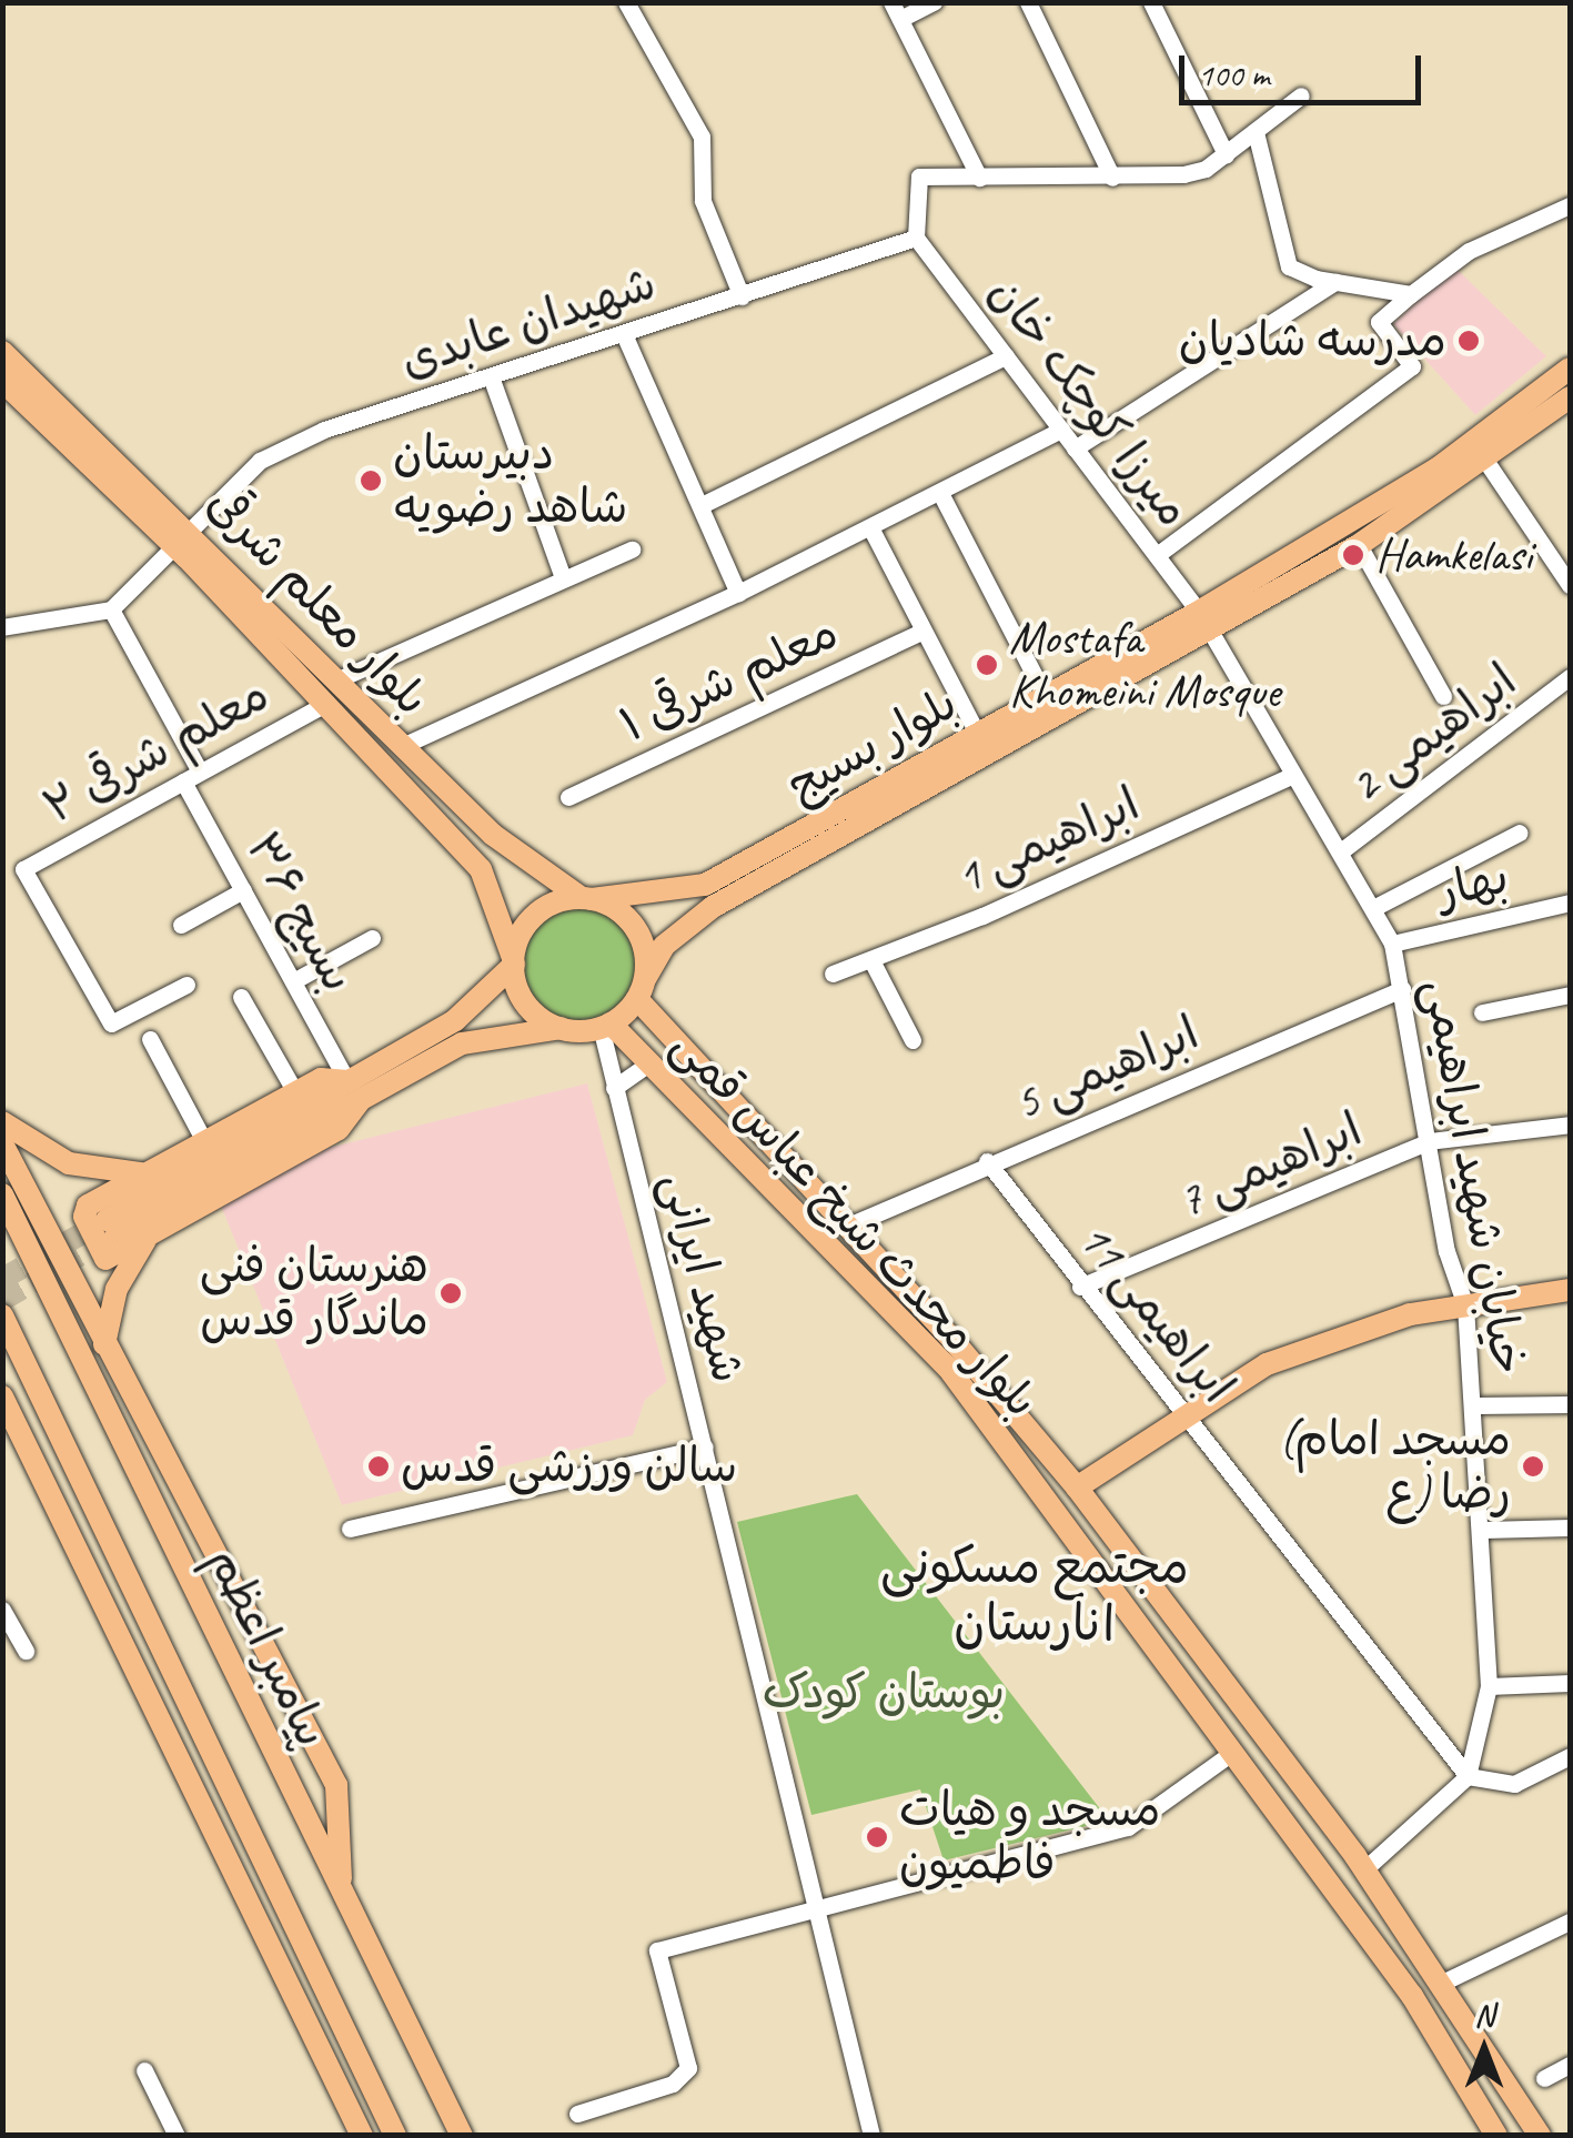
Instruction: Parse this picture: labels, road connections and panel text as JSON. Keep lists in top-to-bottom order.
{
  "streets": {
    "main road": [
      "بلوار معلم شرقی",
      "بلوار بسیج",
      "بلوار محدث شیخ عباس قمی",
      "پیامبر اعظم"
    ],
    "street": [
      "شهیدان عابدی",
      "میرزا کوچک خان",
      "معلم شرقی ۱",
      "ابراهیمی 2",
      "معلم شرقی ۲",
      "ابراهیمی 1",
      "بهار",
      "بسیج ۳۶",
      "ابراهیمی 5",
      "ابراهیمی 7",
      "خیابان شهید ابراهیمی",
      "شهید ایرانی",
      "ابراهیمی 11"
    ]
  },
  "crossings": [
    ["شهیدان عابدی", "میرزا کوچک خان"],
    ["شهیدان عابدی", "بلوار معلم شرقی"],
    ["میرزا کوچک خان", "بلوار بسیج"],
    ["میرزا کوچک خان", "خیابان شهید ابراهیمی"],
    ["بلوار معلم شرقی", "بلوار بسیج"],
    ["بلوار معلم شرقی", "معلم شرقی ۲"],
    ["بلوار معلم شرقی", "بلوار محدث شیخ عباس قمی"],
    ["بلوار معلم شرقی", "شهید ایرانی"],
    ["ابراهیمی 2", "خیابان شهید ابراهیمی"],
    ["بلوار بسیج", "خیابان شهید ابراهیمی"],
    ["بلوار بسیج", "بلوار محدث شیخ عباس قمی"],
    ["بلوار بسیج", "شهید ایرانی"],
    ["معلم شرقی ۲", "بسیج ۳۶"],
    ["ابراهیمی 1", "خیابان شهید ابراهیمی"],
    ["بهار", "خیابان شهید ابراهیمی"],
    ["ابراهیمی 5", "خیابان شهید ابراهیمی"],
    ["ابراهیمی 5", "ابراهیمی 11"],
    ["ابراهیمی 7", "خیابان شهید ابراهیمی"],
    ["ابراهیمی 7", "ابراهیمی 11"],
    ["خیابان شهید ابراهیمی", "ابراهیمی 11"],
    ["بلوار محدث شیخ عباس قمی", "شهید ایرانی"]
  ],
  "districts": ["مجتمع مسکونی انارستان"],
  "parks": ["بوستان کودک"],
  "places": [
    "مدرسه شادیان",
    "دبیرستان شاهد رضویه",
    "Hamkelasi",
    "Mostafa Khomeini Mosque",
    "هنرستان فنی ماندگار قدس",
    "سالن ورزشی قدس",
    "(مسجد امام رضا (ع",
    "مسجد و هیات فاطمیون"
  ],
  "scale_bar": "100 m",
  "north": "top"
}
